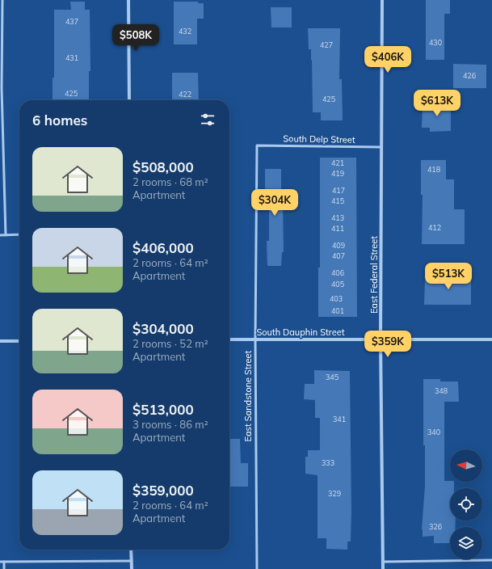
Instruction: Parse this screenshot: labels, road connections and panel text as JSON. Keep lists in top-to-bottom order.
{
  "streets": {
    "street": ["East Federal Street", "South Dauphin Street"],
    "lane": ["South Delp Street", "East Sandstone Street"]
  },
  "crossings": [
    ["South Delp Street", "East Federal Street"],
    ["South Delp Street", "East Sandstone Street"],
    ["East Federal Street", "South Dauphin Street"],
    ["South Dauphin Street", "East Sandstone Street"]
  ],
  "house_numbers": [
    "437",
    "432",
    "430",
    "427",
    "431",
    "426",
    "425",
    "422",
    "425",
    "421",
    "418",
    "419",
    "417",
    "415",
    "413",
    "412",
    "411",
    "409",
    "407",
    "406",
    "405",
    "403",
    "401",
    "345",
    "348",
    "341",
    "340",
    "333",
    "329",
    "326"
  ],
  "north": "left",
  "page": {
    "price": [
      "$508K",
      "$406K",
      "$613K",
      "$304K",
      "$513K",
      "$359K"
    ],
    "heading": "6 homes",
    "list": [
      {
        "name": "$508,000",
        "note": "2 rooms · 68 m² · Apartment"
      },
      {
        "name": "$406,000",
        "note": "2 rooms · 64 m² · Apartment"
      },
      {
        "name": "$304,000",
        "note": "2 rooms · 52 m² · Apartment"
      },
      {
        "name": "$513,000",
        "note": "3 rooms · 86 m² · Apartment"
      },
      {
        "name": "$359,000",
        "note": "2 rooms · 64 m² · Apartment"
      }
    ]
  }
}
